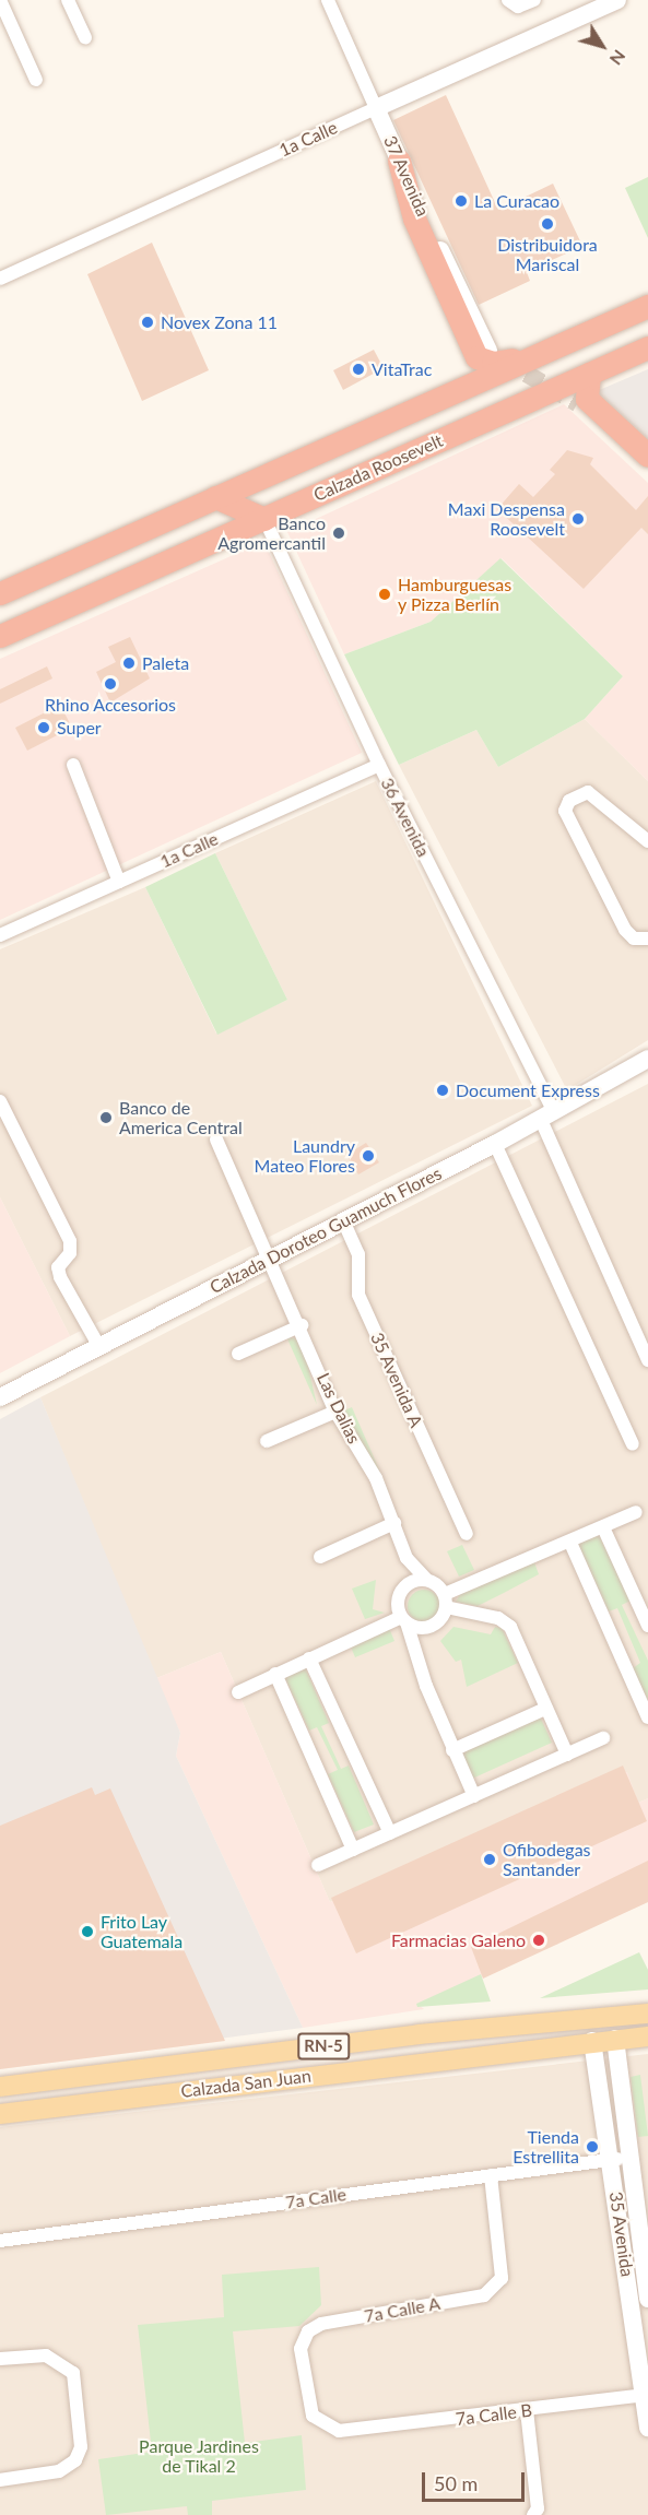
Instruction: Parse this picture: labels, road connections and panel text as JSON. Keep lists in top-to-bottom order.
{
  "streets": {
    "highway": ["Calzada Roosevelt"],
    "main road": ["RN-5", "Calzada San Juan"],
    "street": [
      "1a Calle",
      "37 Avenida",
      "36 Avenida",
      "Calzada Doroteo Guamuch Flores",
      "35 Avenida A",
      "Las Dalias",
      "7a Calle",
      "35 Avenida",
      "7a Calle A",
      "7a Calle B"
    ]
  },
  "crossings": [
    ["1a Calle", "37 Avenida"],
    ["1a Calle", "36 Avenida"],
    ["Calzada Roosevelt", "36 Avenida"],
    ["36 Avenida", "Calzada Doroteo Guamuch Flores"],
    ["Calzada Doroteo Guamuch Flores", "35 Avenida A"],
    ["Calzada Doroteo Guamuch Flores", "Las Dalias"],
    ["Calzada San Juan", "35 Avenida"],
    ["7a Calle", "35 Avenida"],
    ["7a Calle", "7a Calle A"],
    ["35 Avenida", "7a Calle B"],
    ["7a Calle A", "7a Calle B"]
  ],
  "parks": ["Parque Jardines de Tikal 2"],
  "places": [
    "La Curacao",
    "Distribuidora Mariscal",
    "Novex Zona 11",
    "VitaTrac",
    "Maxi Despensa Roosevelt",
    "Banco Agromercantil",
    "Hamburguesas y Pizza Berlín",
    "Paleta",
    "Rhino Accesorios",
    "Super",
    "Document Express",
    "Banco de America Central",
    "Laundry Mateo Flores",
    "Ofibodegas Santander",
    "Frito Lay Guatemala",
    "Farmacias Galeno",
    "Tienda Estrellita"
  ],
  "scale_bar": "50 m",
  "north": "bottom right"
}
